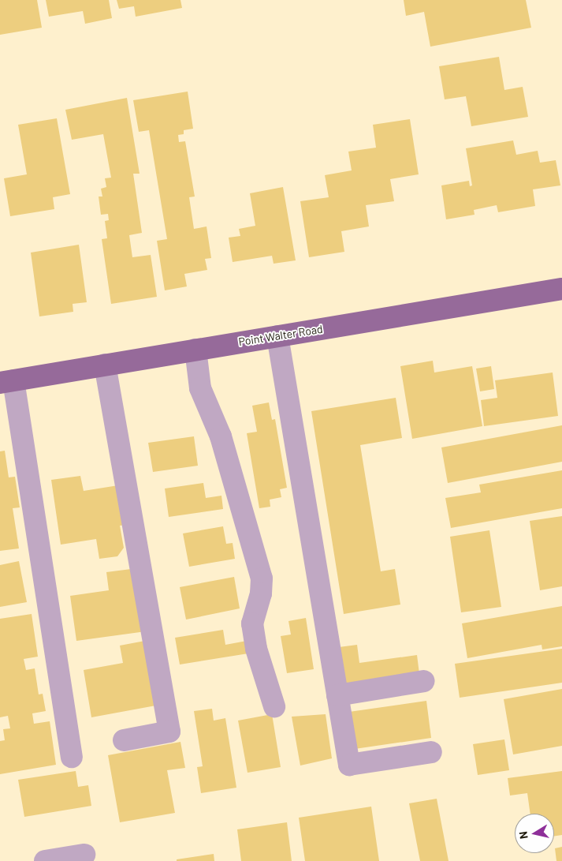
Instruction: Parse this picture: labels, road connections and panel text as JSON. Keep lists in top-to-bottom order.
{
  "streets": {
    "main road": ["Point Walter Road"]
  },
  "north": "left"
}
